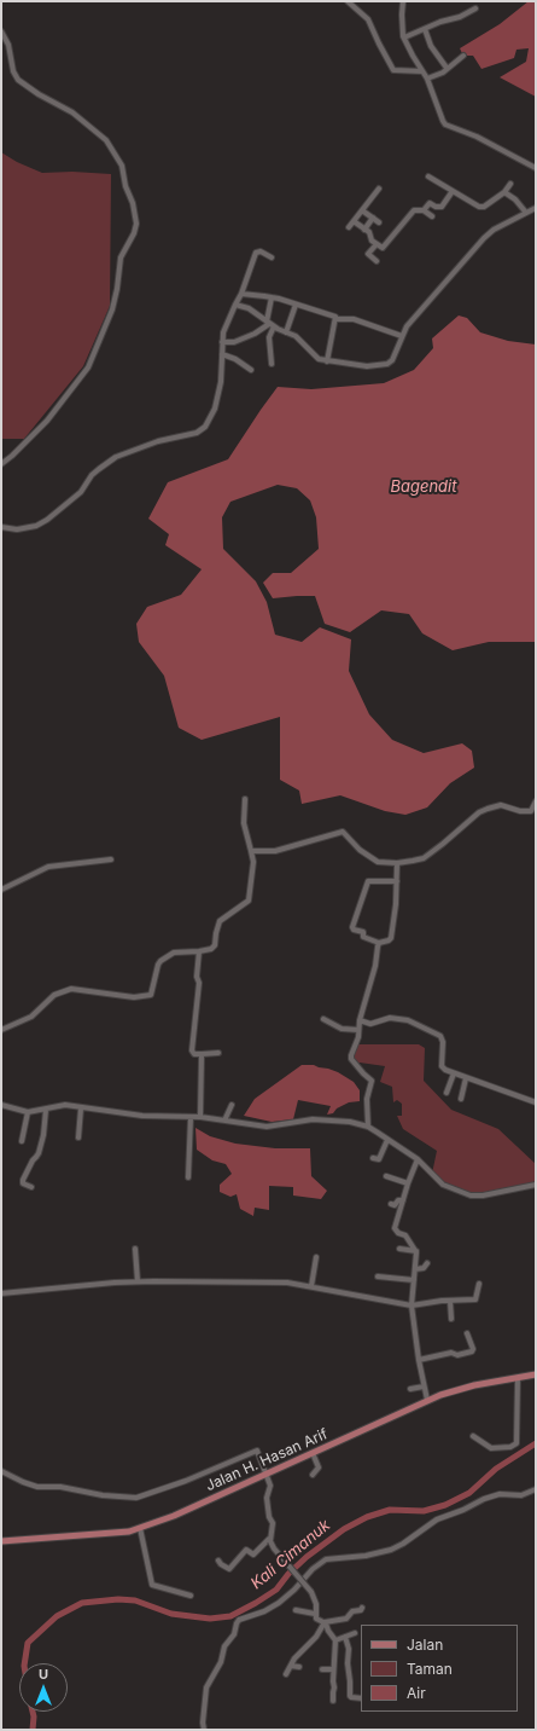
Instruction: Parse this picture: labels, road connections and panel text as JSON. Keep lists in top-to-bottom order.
{
  "streets": {
    "main road": ["Jalan H. Hasan Arif"]
  },
  "water": ["Bagendit", "Kali Cimanuk"],
  "legend": ["Jalan", "Taman", "Air"],
  "north": "top"
}
